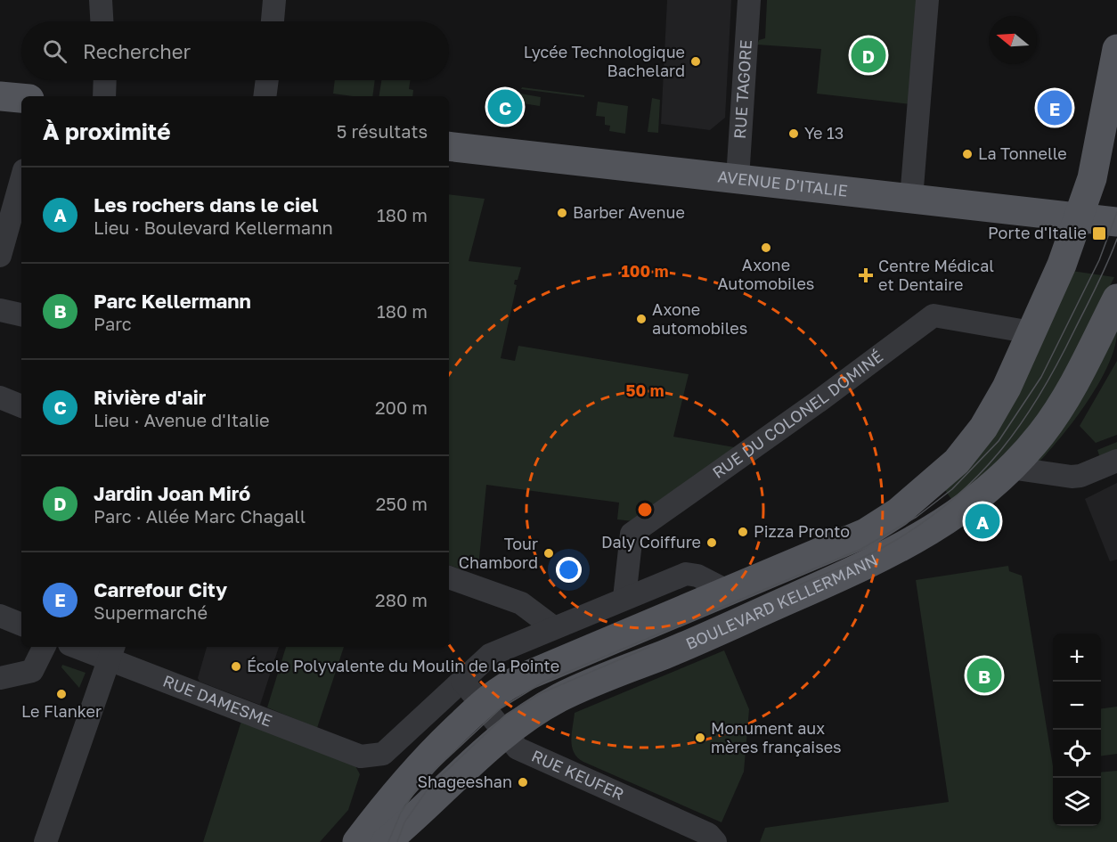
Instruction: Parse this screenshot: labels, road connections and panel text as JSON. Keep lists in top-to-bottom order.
{
  "streets": {
    "main road": ["AVENUE D'ITALIE", "BOULEVARD KELLERMANN"],
    "street": [
      "RUE TAGORE",
      "RUE DU COLONEL DOMINÉ",
      "RUE DAMESME",
      "RUE KEUFER"
    ]
  },
  "crossings": [
    ["RUE TAGORE", "AVENUE D'ITALIE"],
    ["AVENUE D'ITALIE", "BOULEVARD KELLERMANN"],
    ["RUE DU COLONEL DOMINÉ", "BOULEVARD KELLERMANN"],
    ["BOULEVARD KELLERMANN", "RUE DAMESME"],
    ["BOULEVARD KELLERMANN", "RUE KEUFER"]
  ],
  "places": {
    "other": [
      "Lycée Technologique Bachelard",
      "Ye 13",
      "La Tonnelle",
      "Barber Avenue",
      "Axone Automobiles",
      "Axone automobiles",
      "Pizza Pronto",
      "Daly Coiffure",
      "Tour Chambord",
      "École Polyvalente du Moulin de la Pointe",
      "Le Flanker",
      "Monument aux mères françaises",
      "Shageeshan"
    ],
    "transit": ["Porte d'Italie"],
    "health": ["Centre Médical et Dentaire"]
  },
  "north": "left",
  "page": {
    "search": "Rechercher",
    "pins": [
      "D",
      "C",
      "E",
      "A",
      "B"
    ],
    "heading": ["À proximité", "5 résultats"],
    "list": [
      {
        "mark": "A",
        "name": "Les rochers dans le ciel",
        "note": "Lieu · Boulevard Kellermann",
        "value": "180 m"
      },
      {
        "mark": "B",
        "name": "Parc Kellermann",
        "note": "Parc",
        "value": "180 m"
      },
      {
        "mark": "C",
        "name": "Rivière d'air",
        "note": "Lieu · Avenue d'Italie",
        "value": "200 m"
      },
      {
        "mark": "D",
        "name": "Jardin Joan Miró",
        "note": "Parc · Allée Marc Chagall",
        "value": "250 m"
      },
      {
        "mark": "E",
        "name": "Carrefour City",
        "note": "Supermarché",
        "value": "280 m"
      }
    ],
    "map_buttons": ["+", "−"]
  },
  "rings": ["100 m", "50 m"]
}
